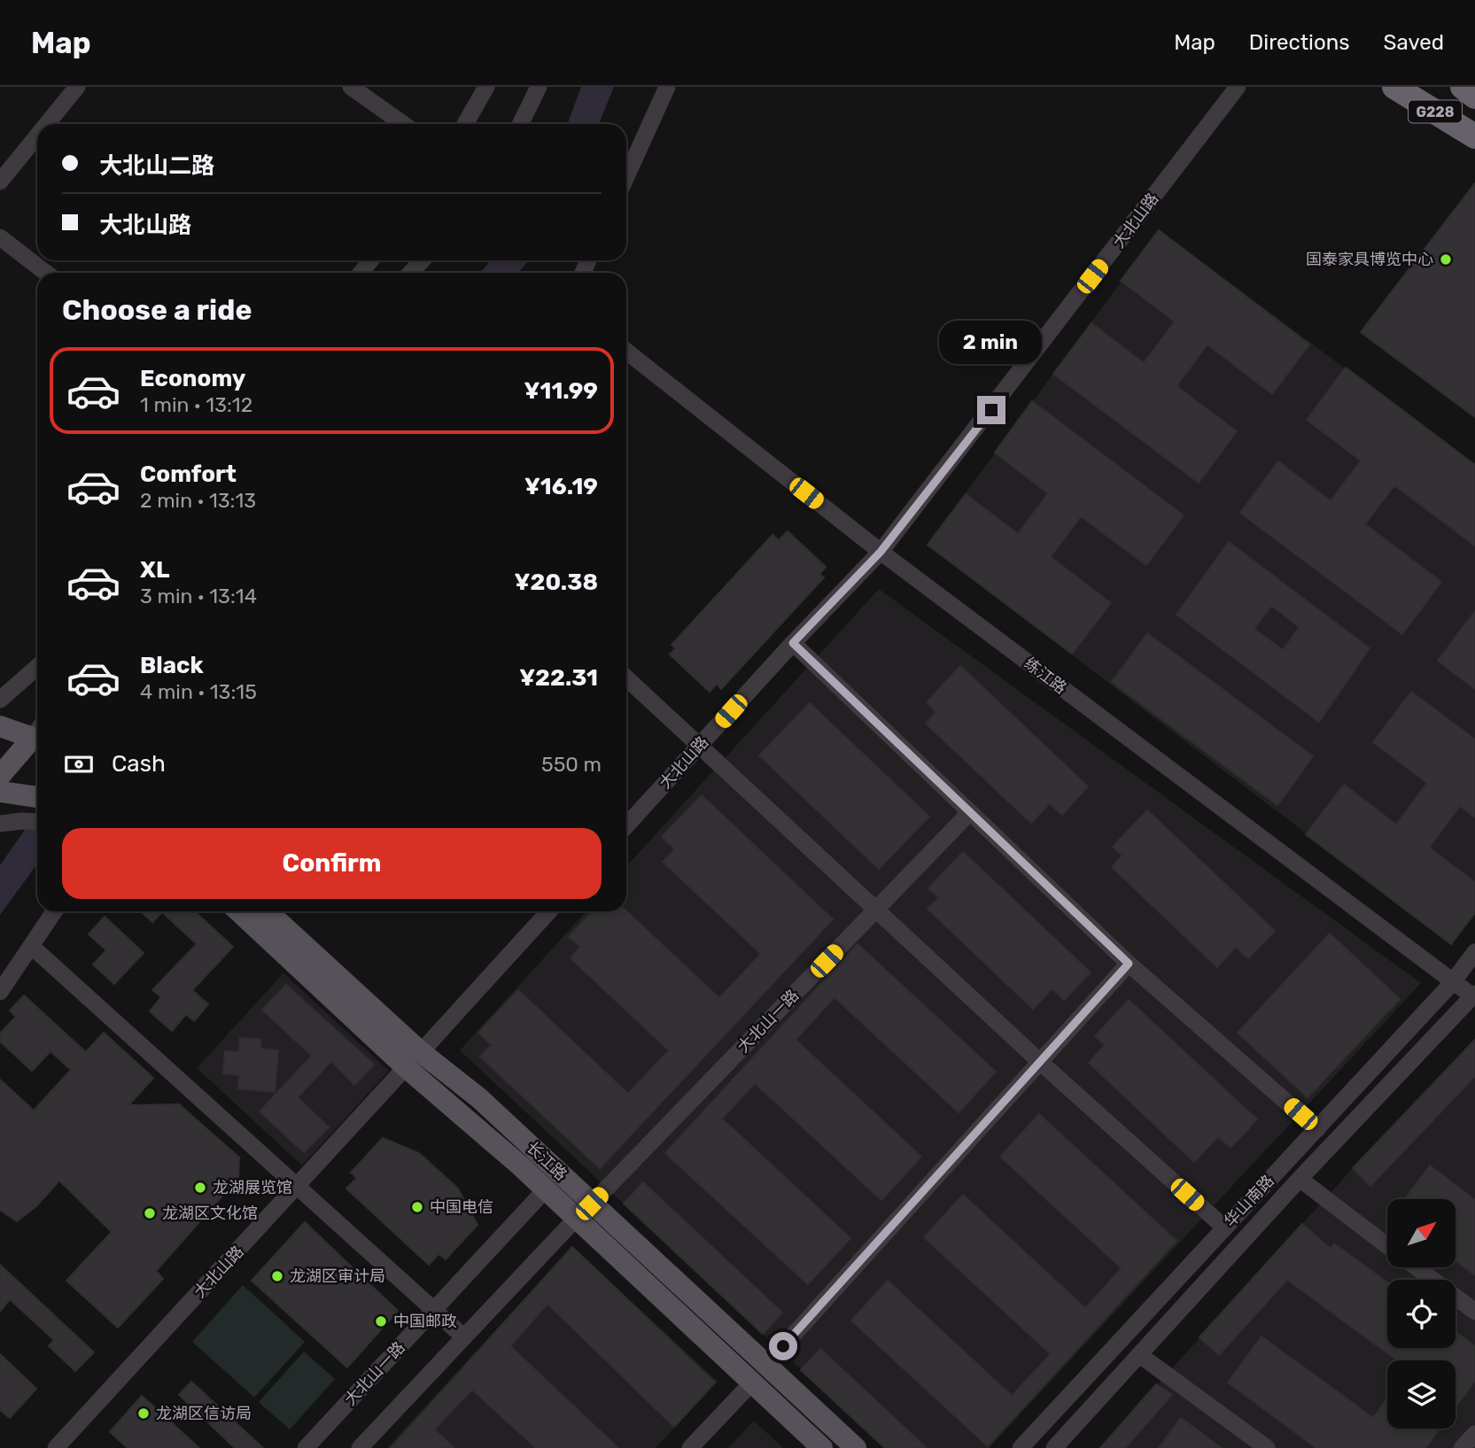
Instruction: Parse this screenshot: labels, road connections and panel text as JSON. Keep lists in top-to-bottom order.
{
  "streets": {
    "highway": ["G228"],
    "main road": ["长江路"],
    "street": [
      "大北山路",
      "练江路",
      "大北山一路",
      "华山南路"
    ]
  },
  "crossings": [
    ["大北山路", "练江路"],
    ["大北山路", "长江路"],
    ["练江路", "华山南路"],
    ["大北山一路", "长江路"]
  ],
  "places": [
    "国泰家具博览中心",
    "龙湖展览馆",
    "中国电信",
    "龙湖区文化馆",
    "龙湖区审计局",
    "中国邮政",
    "龙湖区信访局"
  ],
  "north": "top right",
  "page": {
    "header": "Map",
    "nav": ["Map", "Directions", "Saved"],
    "banner": ["大北山二路", "大北山路"],
    "heading": "Choose a ride",
    "bubble": "2 min",
    "list": [
      {
        "name": "Economy",
        "note": "1 min · 13:12",
        "value": "¥11.99"
      },
      {
        "name": "Comfort",
        "note": "2 min · 13:13",
        "value": "¥16.19"
      },
      {
        "name": "XL",
        "note": "3 min · 13:14",
        "value": "¥20.38"
      },
      {
        "name": "Black",
        "note": "4 min · 13:15",
        "value": "¥22.31"
      }
    ],
    "pay": ["Cash", "550 m"],
    "buttons": "Confirm"
  }
}
